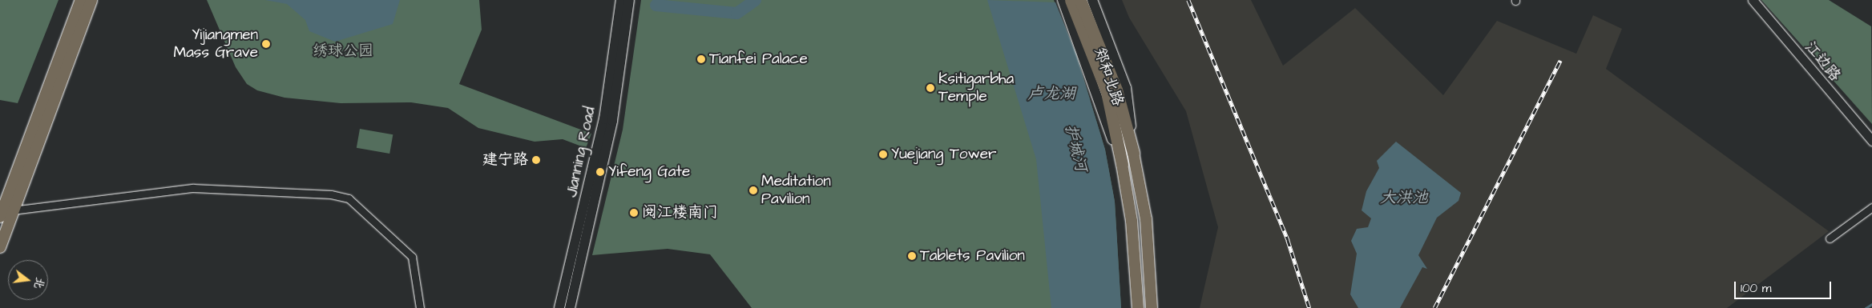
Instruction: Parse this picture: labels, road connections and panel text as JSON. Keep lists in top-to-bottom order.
{
  "streets": {
    "highway": ["郑和北路"],
    "main road": ["Jianning Road"],
    "street": ["江边路"]
  },
  "water": ["卢龙湖", "护城河", "大洪池"],
  "parks": ["绣球公园"],
  "places": [
    "Yijiangmen Mass Grave",
    "Tianfei Palace",
    "Ksitigarbha Temple",
    "Yuejiang Tower",
    "建宁路",
    "Yifeng Gate",
    "Meditation Pavilion",
    "阅江楼南门",
    "Tablets Pavilion"
  ],
  "scale_bar": "100 m",
  "north": "right"
}
